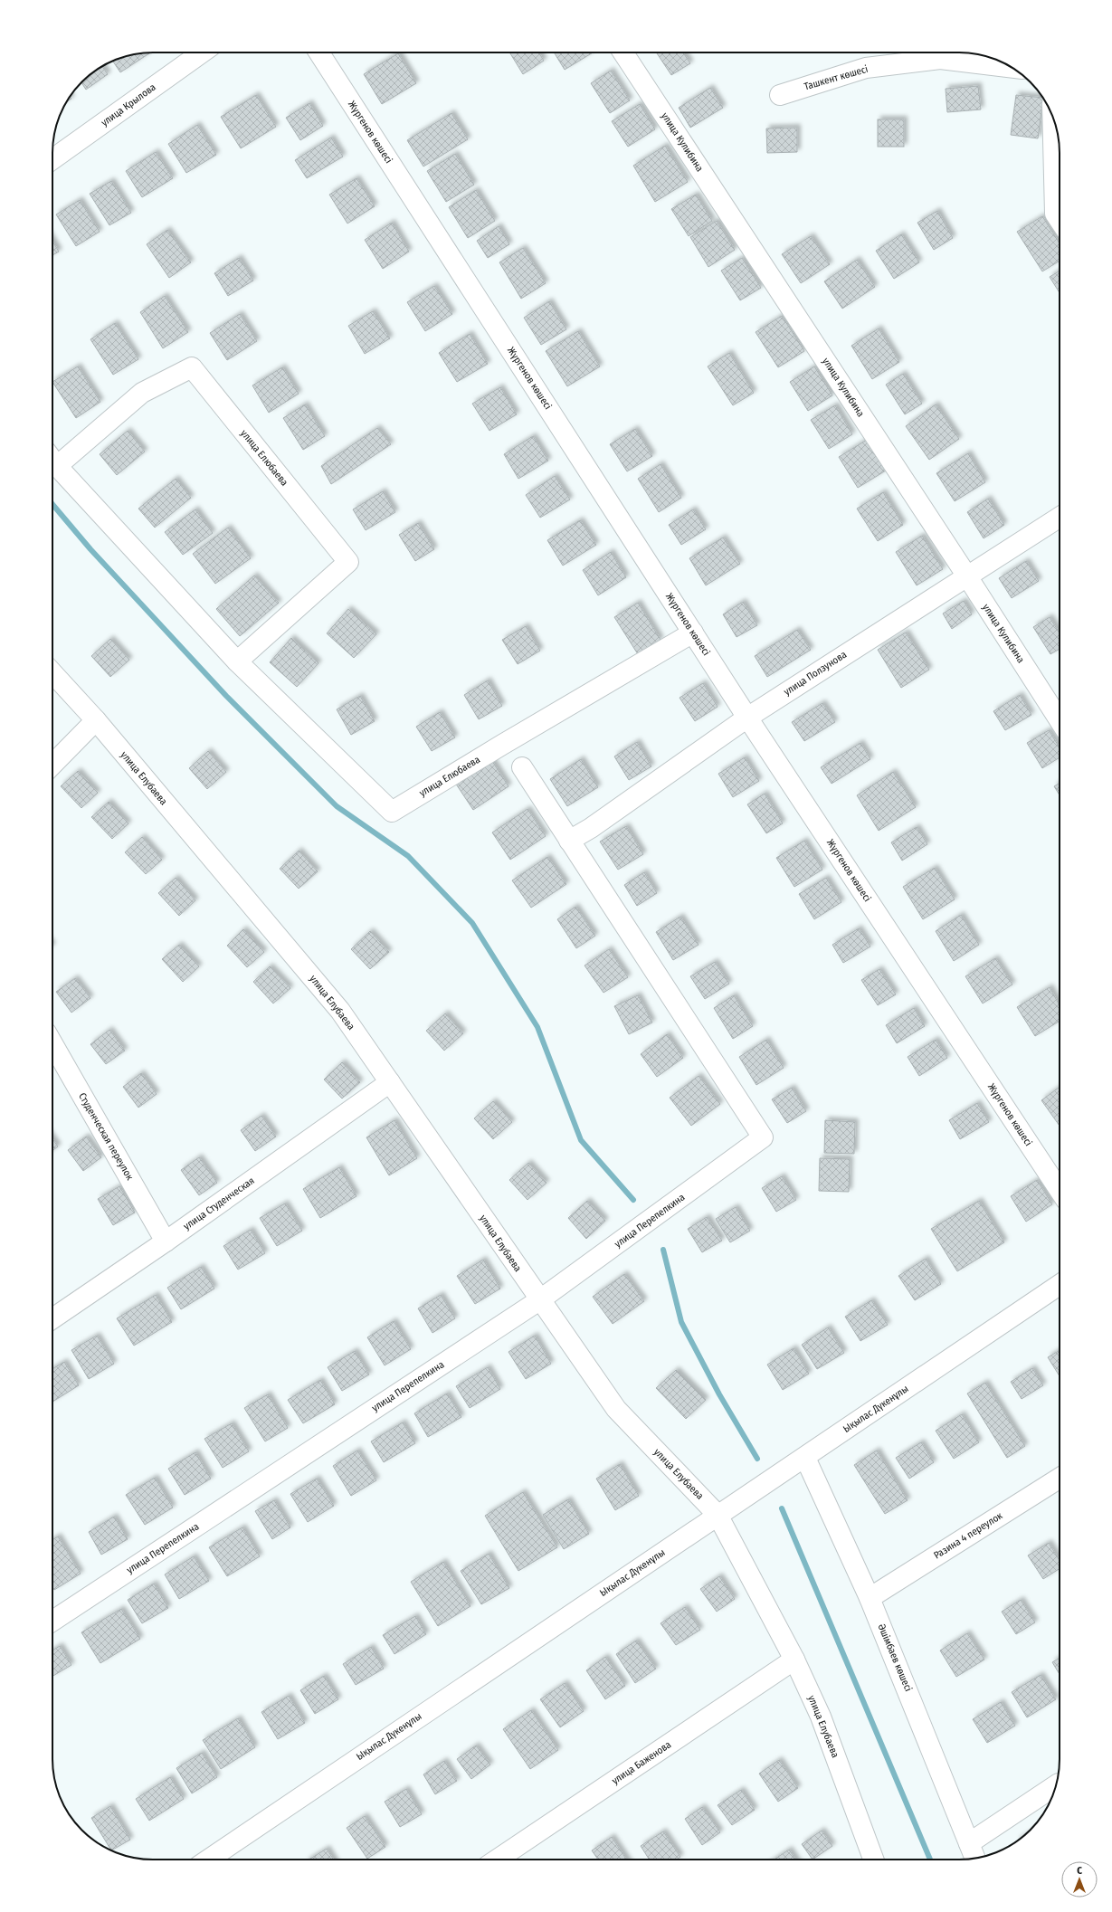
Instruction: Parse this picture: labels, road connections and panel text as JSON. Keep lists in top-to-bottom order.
{
  "streets": {
    "street": [
      "Ташкент көшесі",
      "улица Крылова",
      "Жүргенов көшесі",
      "улица Кулибина",
      "улица Елюбаева",
      "улица Ползунова",
      "улица Елубаева",
      "Студенческая переулок",
      "улица Студенческая",
      "улица Перепелкина",
      "Ықылас Дүкенұлы",
      "Разина 4 переулок",
      "Әшімбаев көшесі",
      "улица Баженова"
    ]
  },
  "crossings": [
    ["Жүргенов көшесі", "улица Елюбаева"],
    ["Жүргенов көшесі", "улица Ползунова"],
    ["улица Кулибина", "улица Ползунова"],
    ["улица Ползунова", "улица Перепелкина"],
    ["улица Елубаева", "улица Студенческая"],
    ["улица Елубаева", "улица Перепелкина"],
    ["улица Елубаева", "Ықылас Дүкенұлы"],
    ["улица Елубаева", "улица Баженова"],
    ["Студенческая переулок", "улица Студенческая"],
    ["Ықылас Дүкенұлы", "Әшімбаев көшесі"],
    ["Разина 4 переулок", "Әшімбаев көшесі"]
  ],
  "north": "top"
}
